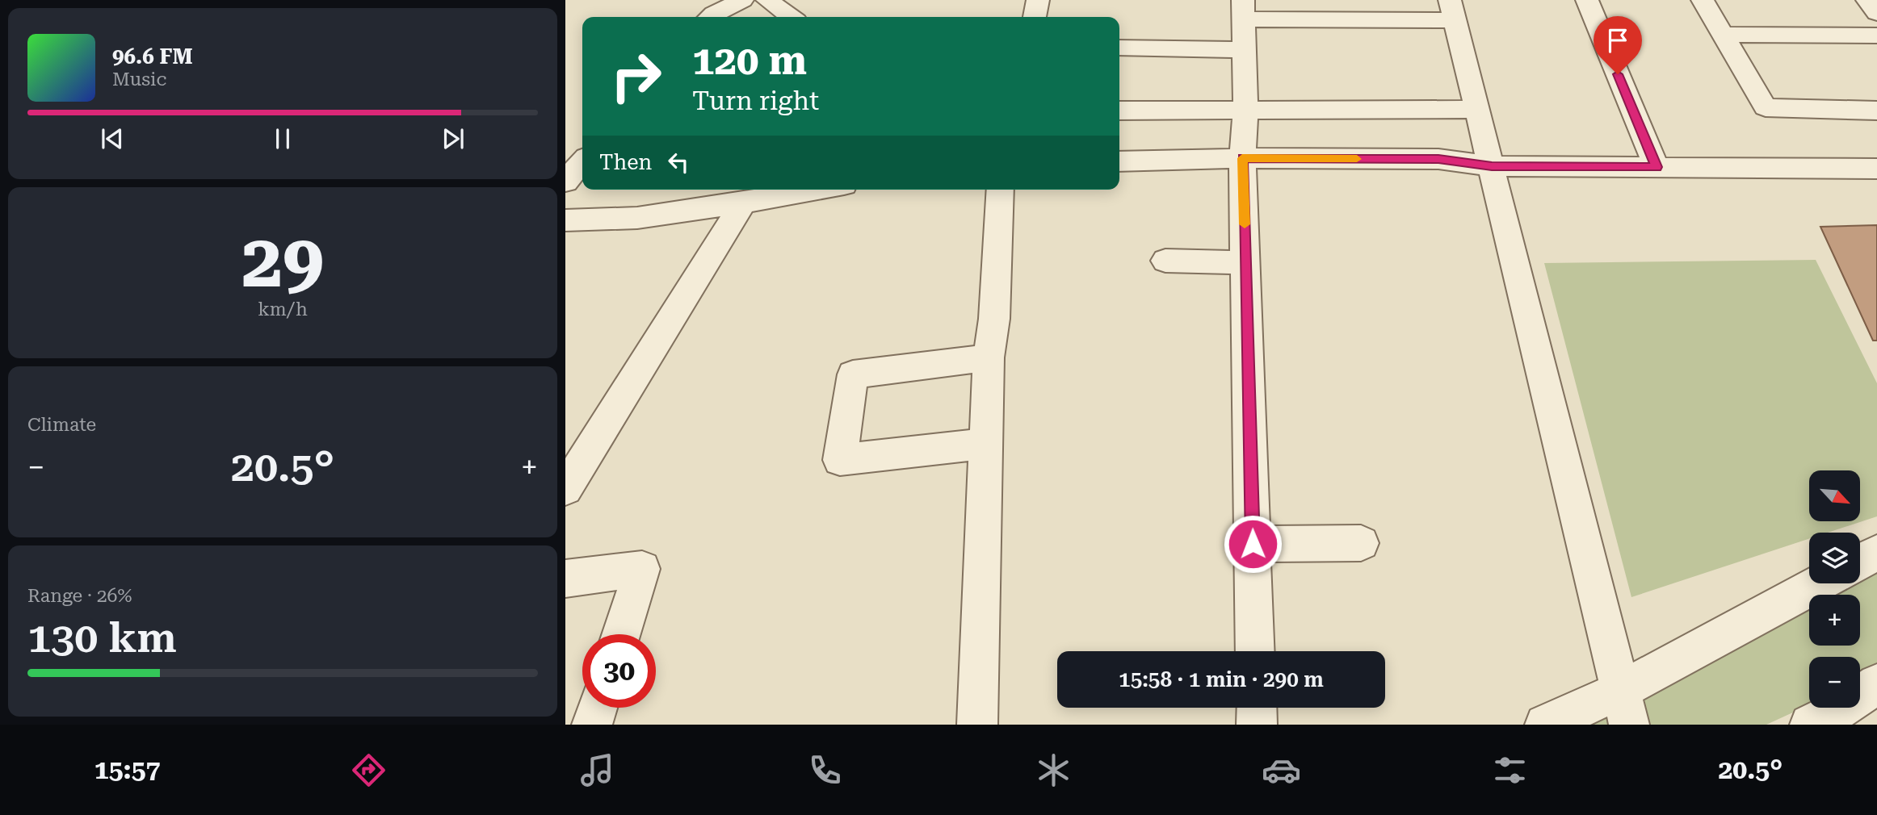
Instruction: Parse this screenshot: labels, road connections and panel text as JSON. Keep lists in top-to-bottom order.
{
  "north": "bottom right",
  "page": {
    "turn": ["120 m", "Turn right"],
    "song": ["96.6 FM", "Music"],
    "then": "Then",
    "tile": [
      ["29", "km/h"],
      "Climate",
      ["Range · 26%", "130 km"]
    ],
    "heat": ["−", "20.5°", "+"],
    "map_buttons": ["+", "−"],
    "limit": "30",
    "trip": "15:58 · 1 min · 290 m",
    "tabs": ["15:57", "20.5°"]
  }
}
